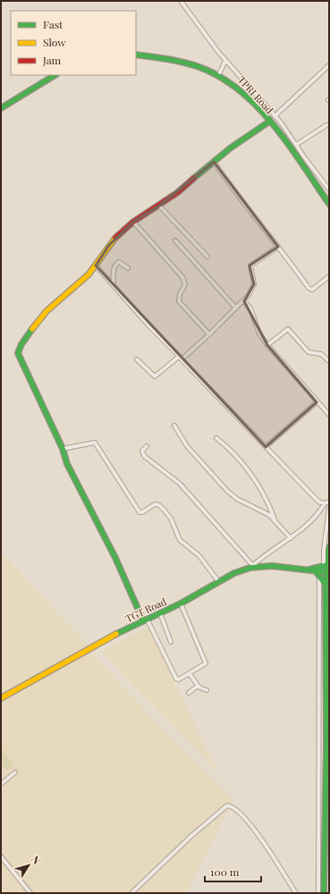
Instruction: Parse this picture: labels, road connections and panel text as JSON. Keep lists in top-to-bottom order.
{
  "streets": {
    "main road": ["TGT Road"],
    "street": ["TPRI Road"]
  },
  "legend": ["Fast", "Slow", "Jam"],
  "scale_bar": "100 m",
  "north": "top right"
}
